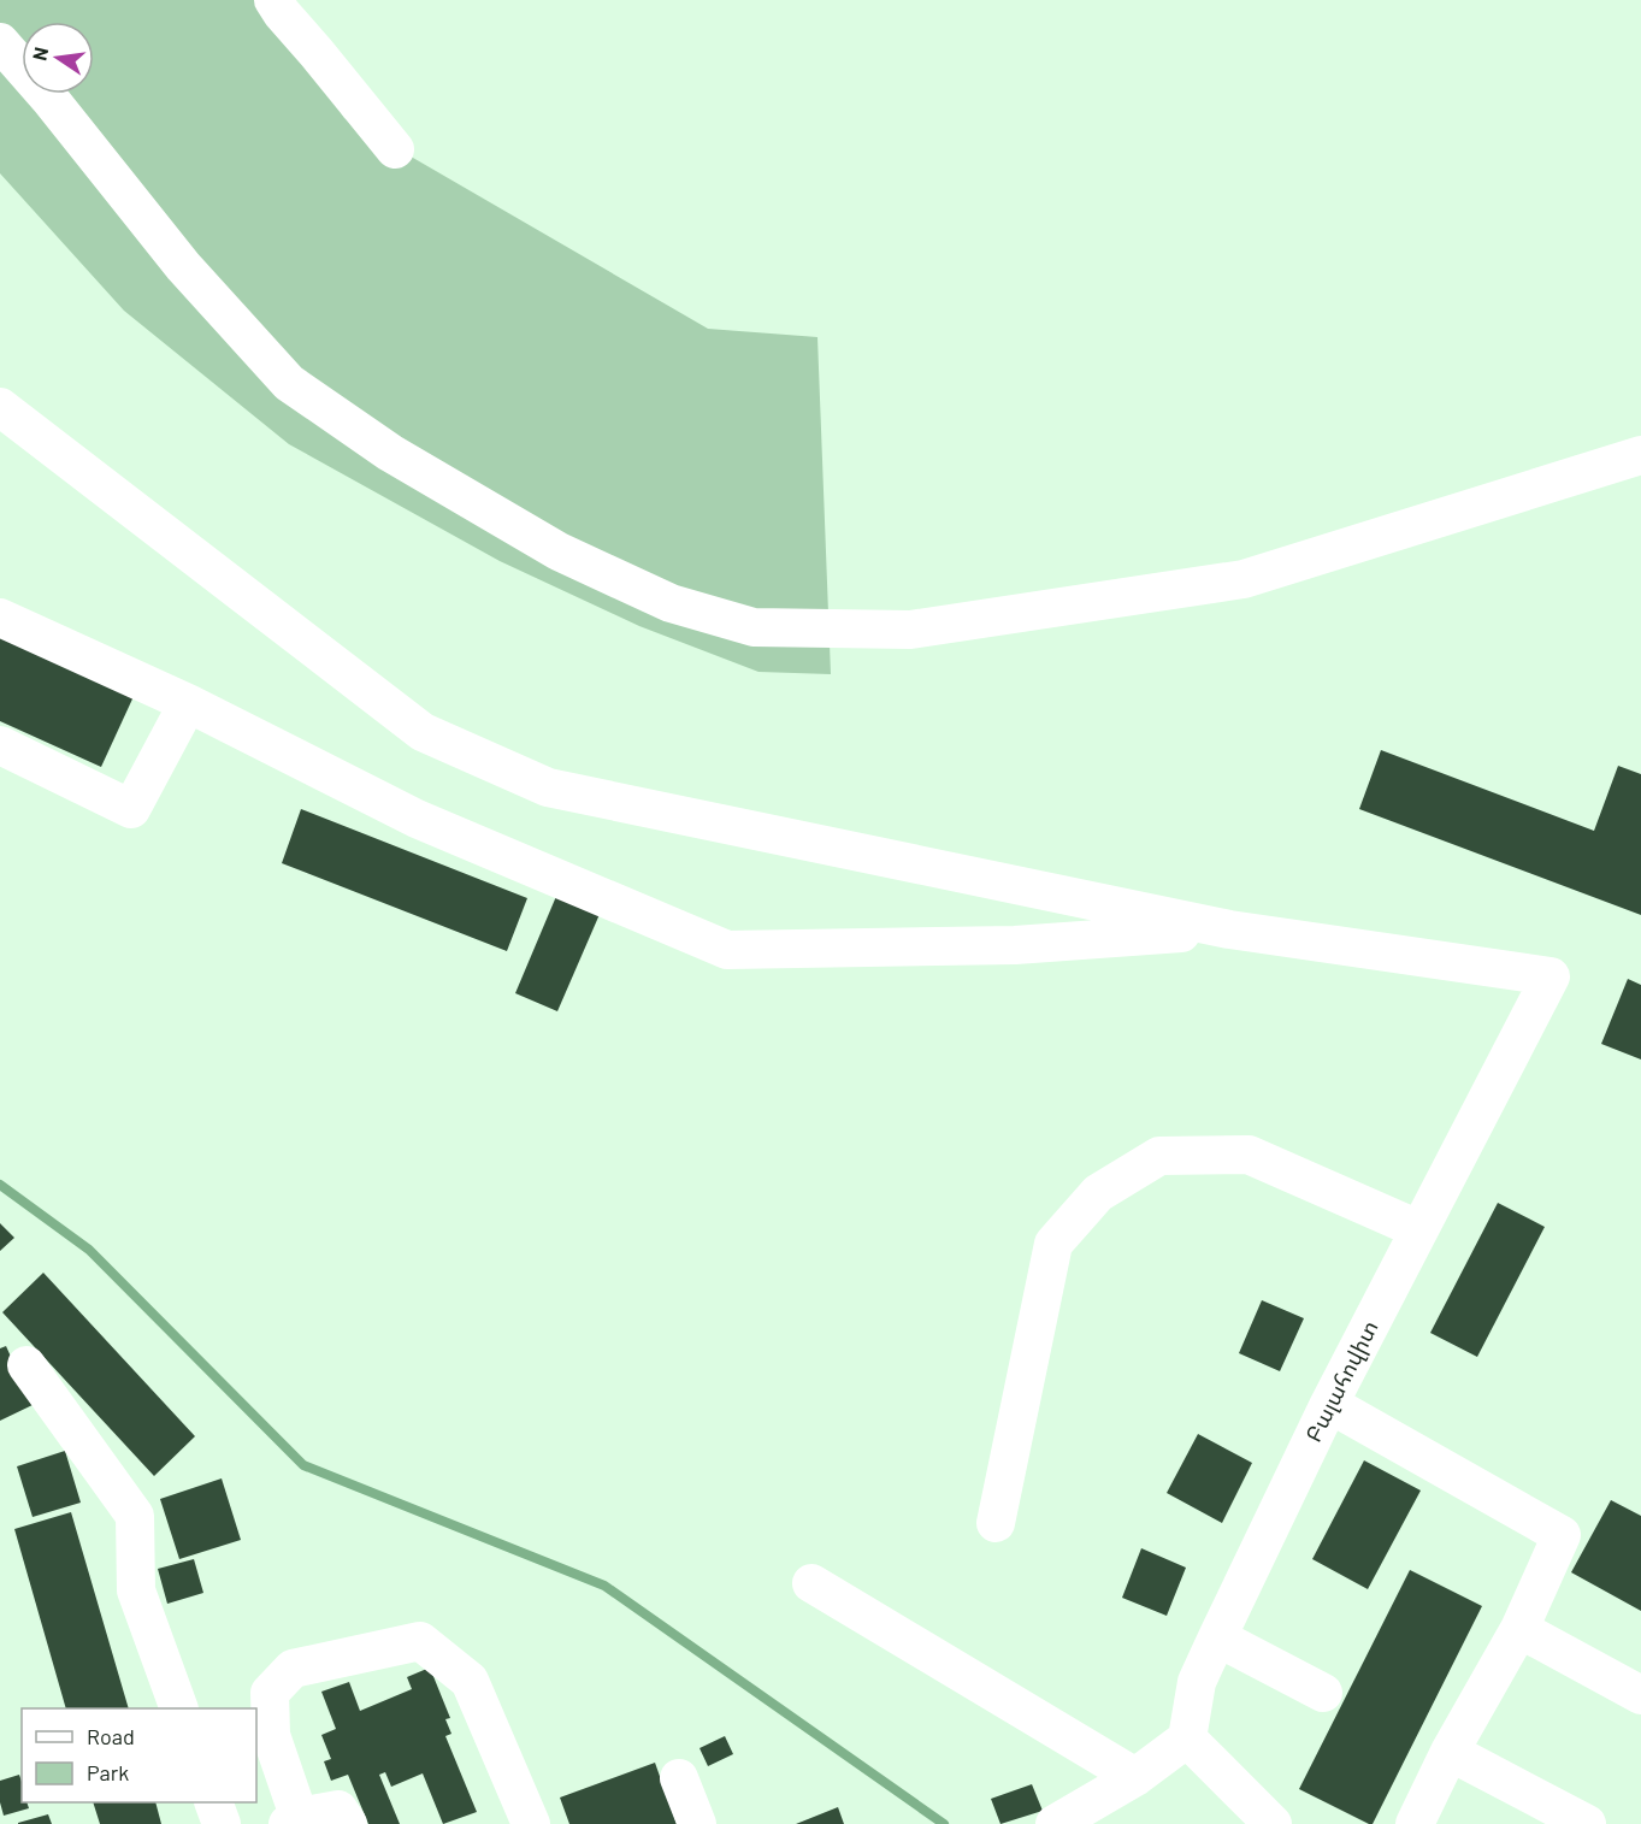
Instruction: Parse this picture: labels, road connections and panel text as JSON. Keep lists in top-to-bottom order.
{
  "streets": {
    "street": ["Բալահովիտ"]
  },
  "legend": ["Road", "Park"],
  "north": "left"
}
